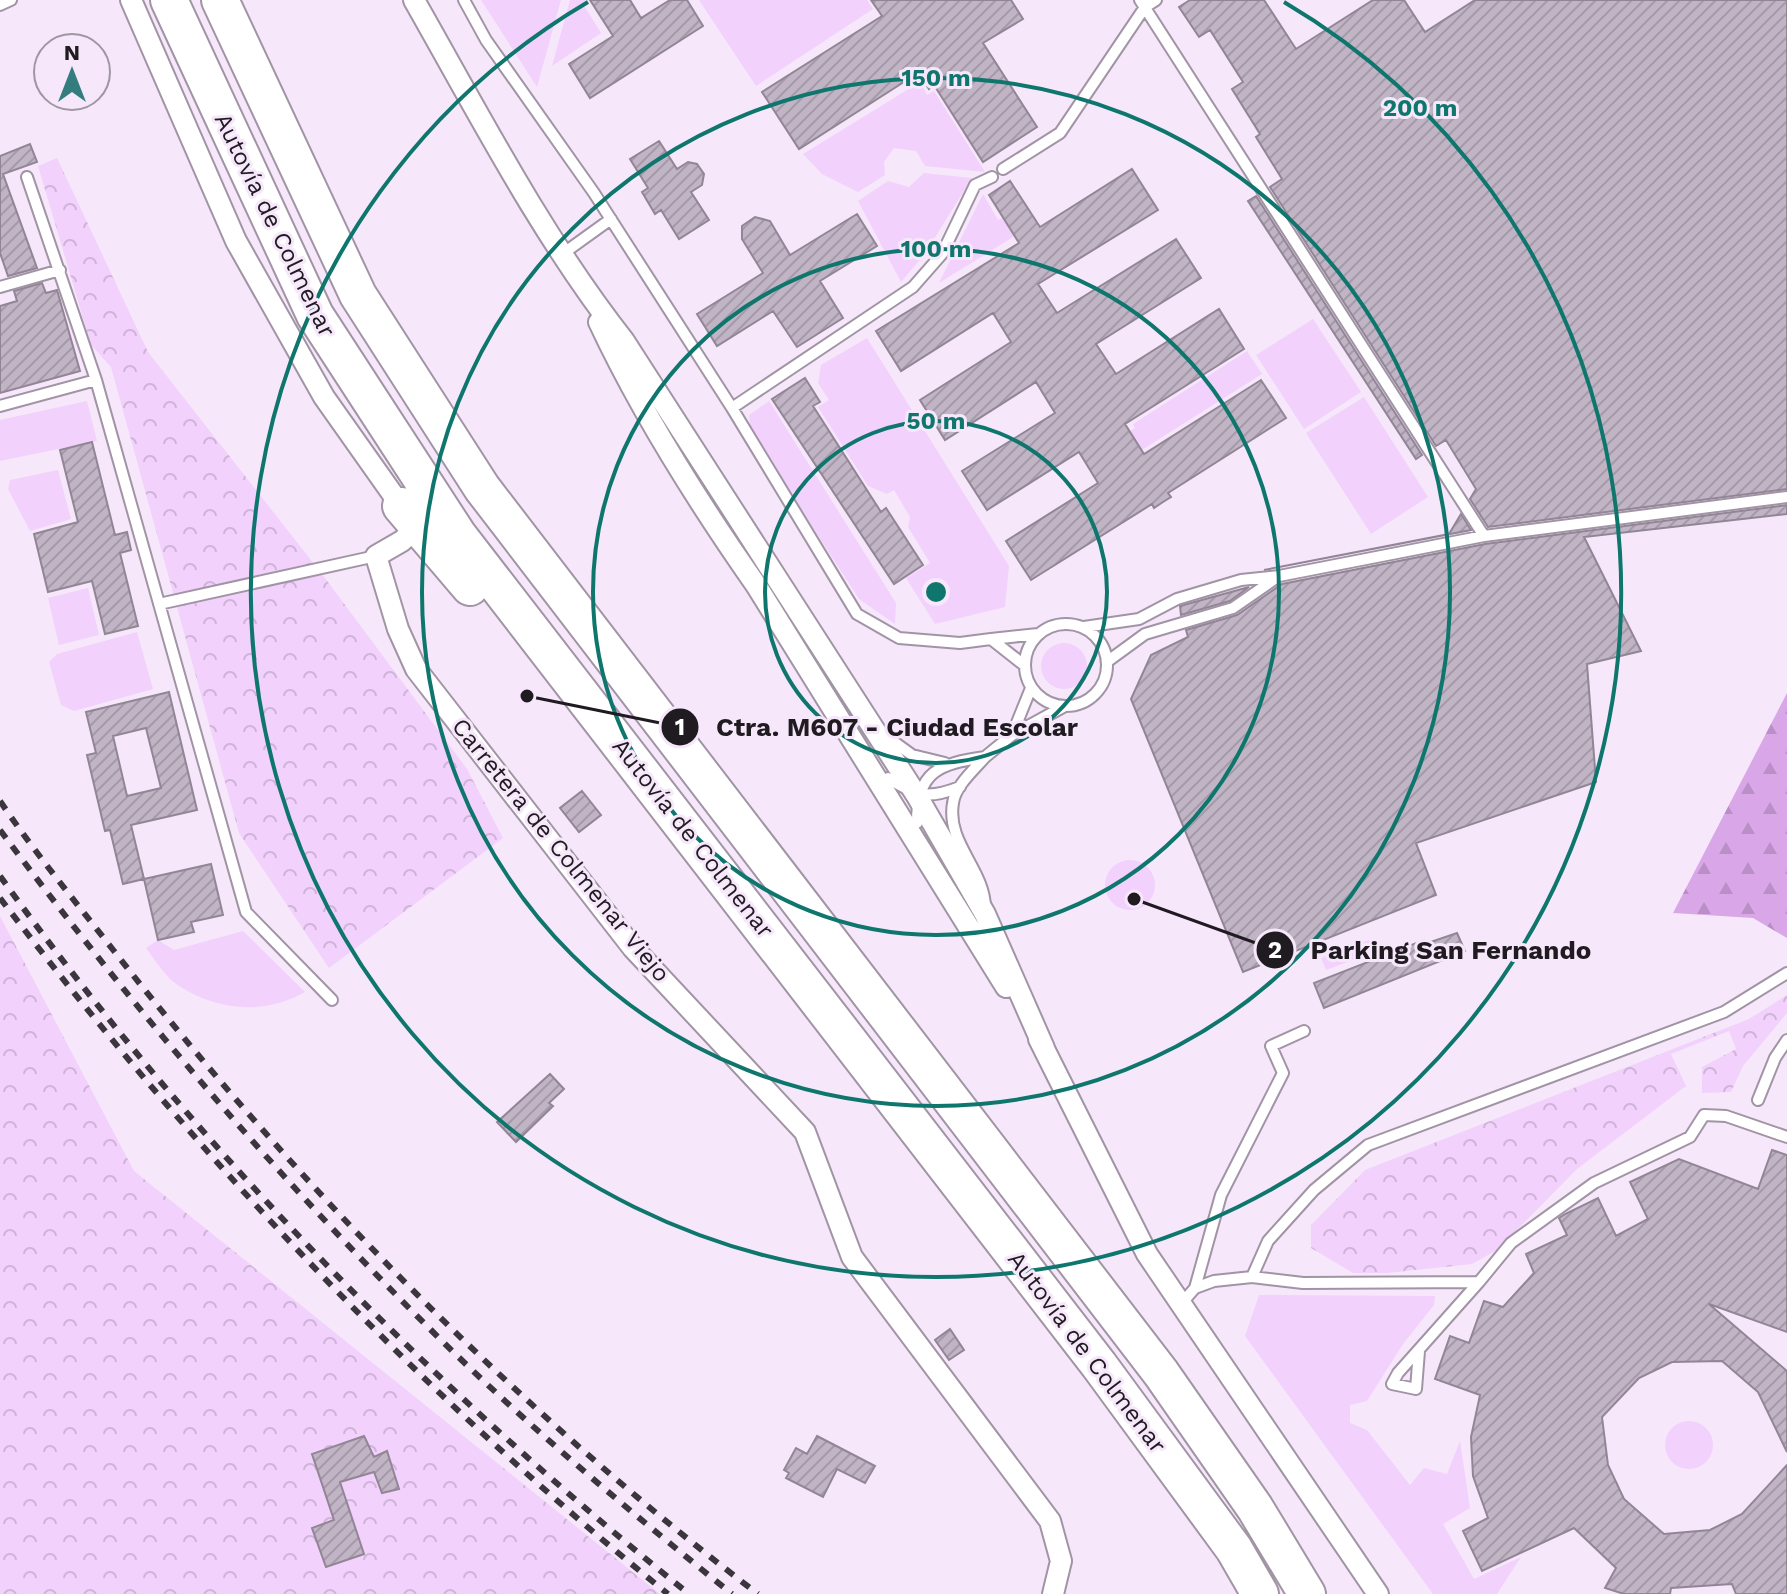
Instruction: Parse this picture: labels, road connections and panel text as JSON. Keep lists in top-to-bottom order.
{
  "streets": {
    "highway": ["Autovía de Colmenar"],
    "street": ["Carretera de Colmenar Viejo"]
  },
  "places": ["Ctra. M607 - Ciudad Escolar", "Parking San Fernando"],
  "north": "top",
  "rings": [
    "150 m",
    "200 m",
    "100 m",
    "50 m"
  ]
}
